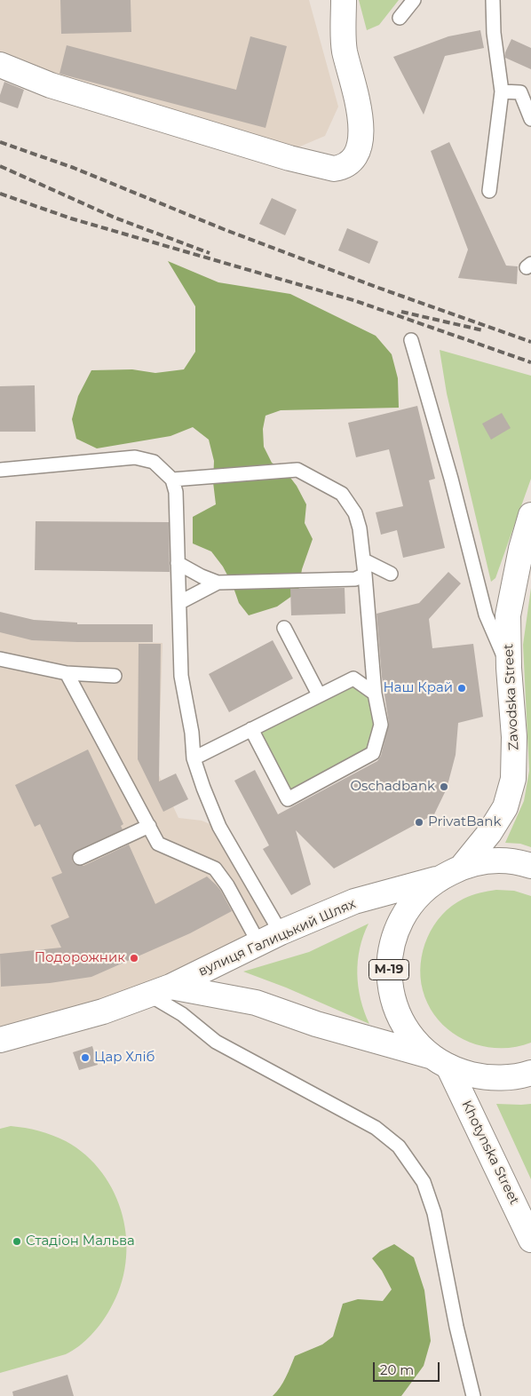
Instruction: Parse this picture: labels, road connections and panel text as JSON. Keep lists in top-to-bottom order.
{
  "streets": {
    "main road": [
      "Zavodska Street",
      "вулиця Галицький Шлях",
      "М-19",
      "Khotynska Street"
    ]
  },
  "crossings": [
    ["Zavodska Street", "М-19"],
    ["вулиця Галицький Шлях", "М-19"],
    ["вулиця Галицький Шлях", "Khotynska Street"],
    ["М-19", "Khotynska Street"]
  ],
  "places": [
    "Наш Край",
    "Oschadbank",
    "PrivatBank",
    "Подорожник",
    "Цар Хліб",
    "Стадіон Мальва"
  ],
  "scale_bar": "20 m"
}
